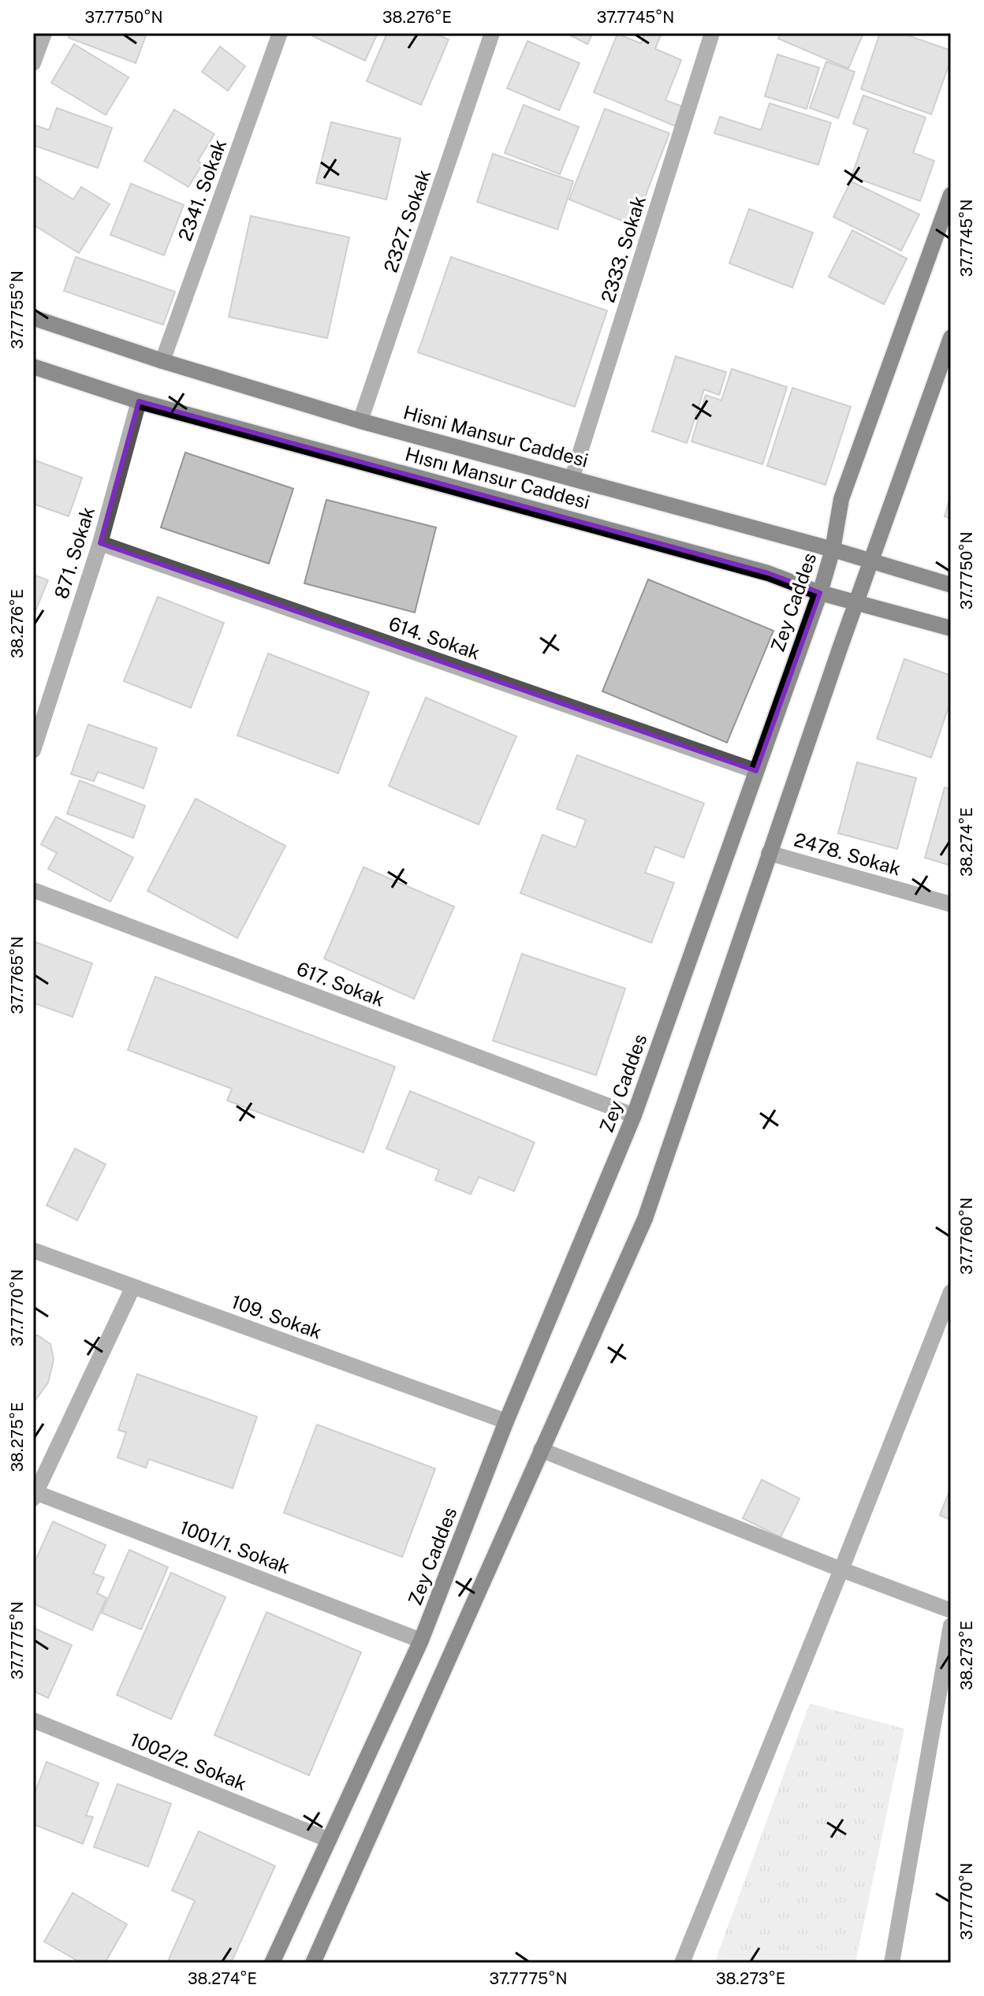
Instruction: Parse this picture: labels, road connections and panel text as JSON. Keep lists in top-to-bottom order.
{
  "streets": {
    "main road": ["Hisni Mansur Caddesi", "Hısnı Mansur Caddesi", "Zey Caddes"],
    "street": [
      "2341. Sokak",
      "2327. Sokak",
      "2333. Sokak",
      "871. Sokak",
      "614. Sokak",
      "2478. Sokak",
      "617. Sokak",
      "109. Sokak",
      "1001/1. Sokak",
      "1002/2. Sokak"
    ]
  },
  "crossings": [
    ["2341. Sokak", "Hisni Mansur Caddesi"],
    ["2327. Sokak", "Hisni Mansur Caddesi"],
    ["2333. Sokak", "Hisni Mansur Caddesi"],
    ["Hisni Mansur Caddesi", "Zey Caddes"],
    ["Hısnı Mansur Caddesi", "871. Sokak"],
    ["Hısnı Mansur Caddesi", "Zey Caddes"],
    ["871. Sokak", "614. Sokak"],
    ["Zey Caddes", "614. Sokak"],
    ["Zey Caddes", "617. Sokak"],
    ["Zey Caddes", "109. Sokak"],
    ["Zey Caddes", "1001/1. Sokak"],
    ["Zey Caddes", "1002/2. Sokak"]
  ],
  "coordinates": [
    "37.7750°N",
    "38.276°E",
    "37.7745°N",
    "37.7755°N",
    "38.274°E",
    "37.7765°N",
    "37.7760°N",
    "37.7770°N",
    "38.275°E",
    "37.7775°N",
    "38.273°E"
  ]
}
